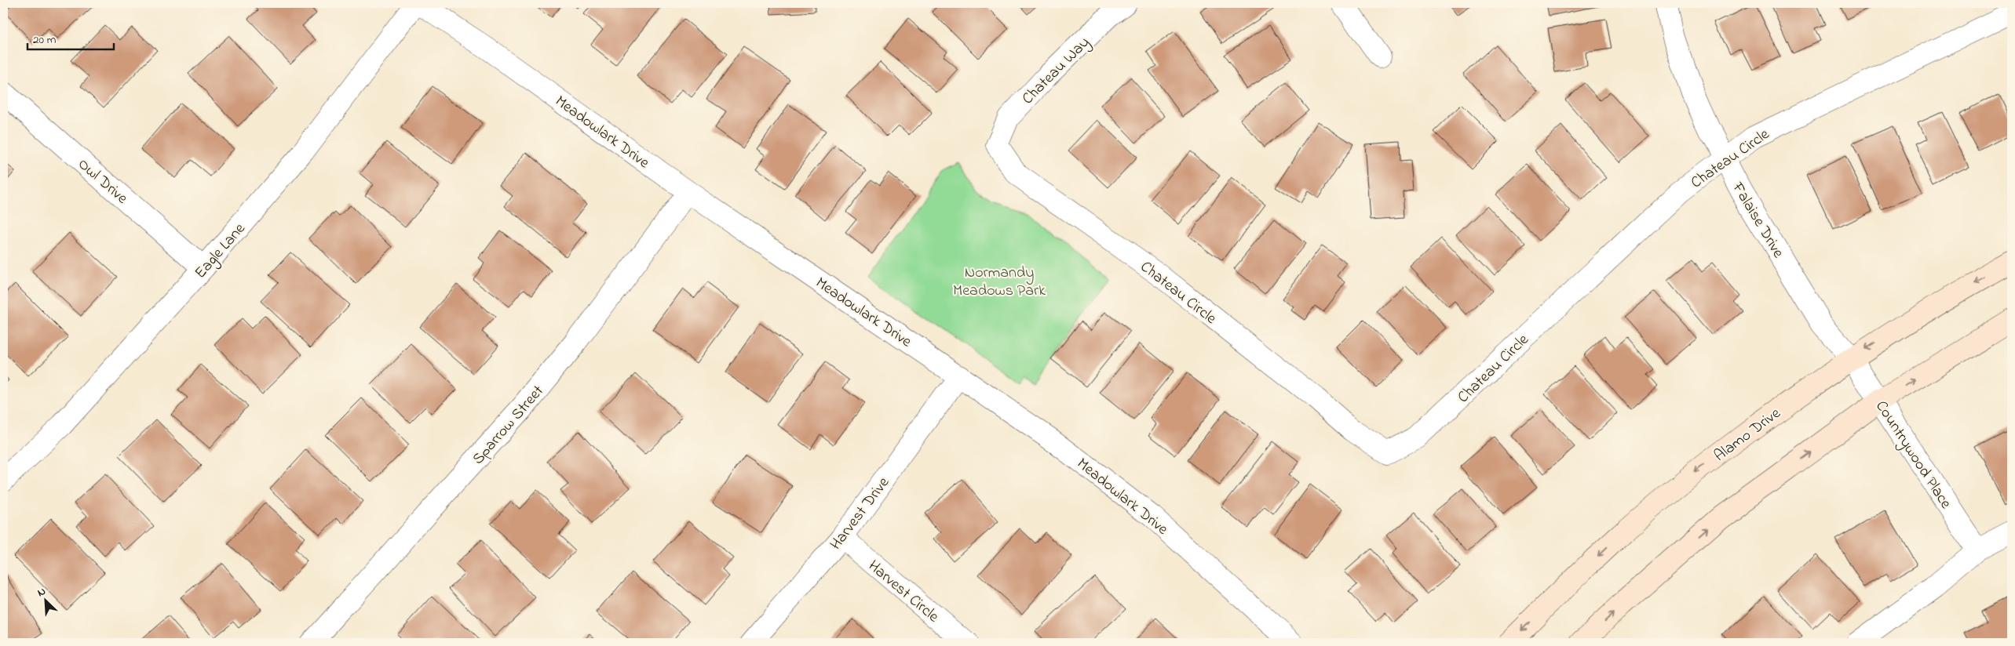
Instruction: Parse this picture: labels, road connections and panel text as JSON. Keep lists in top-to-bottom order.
{
  "streets": {
    "main road": ["Alamo Drive"],
    "street": [
      "Chateau Way",
      "Meadowlark Drive",
      "Chateau Circle",
      "Owl Drive",
      "Falaise Drive",
      "Eagle Lane",
      "Sparrow Street",
      "Countrywood Place",
      "Harvest Drive",
      "Harvest Circle"
    ]
  },
  "crossings": [
    ["Chateau Way", "Chateau Circle"],
    ["Meadowlark Drive", "Eagle Lane"],
    ["Meadowlark Drive", "Sparrow Street"],
    ["Meadowlark Drive", "Harvest Drive"],
    ["Chateau Circle", "Falaise Drive"],
    ["Owl Drive", "Eagle Lane"],
    ["Falaise Drive", "Alamo Drive"],
    ["Falaise Drive", "Countrywood Place"],
    ["Alamo Drive", "Countrywood Place"],
    ["Harvest Drive", "Harvest Circle"]
  ],
  "parks": ["Normandy Meadows Park"],
  "scale_bar": "20 m",
  "north": "top left"
}
